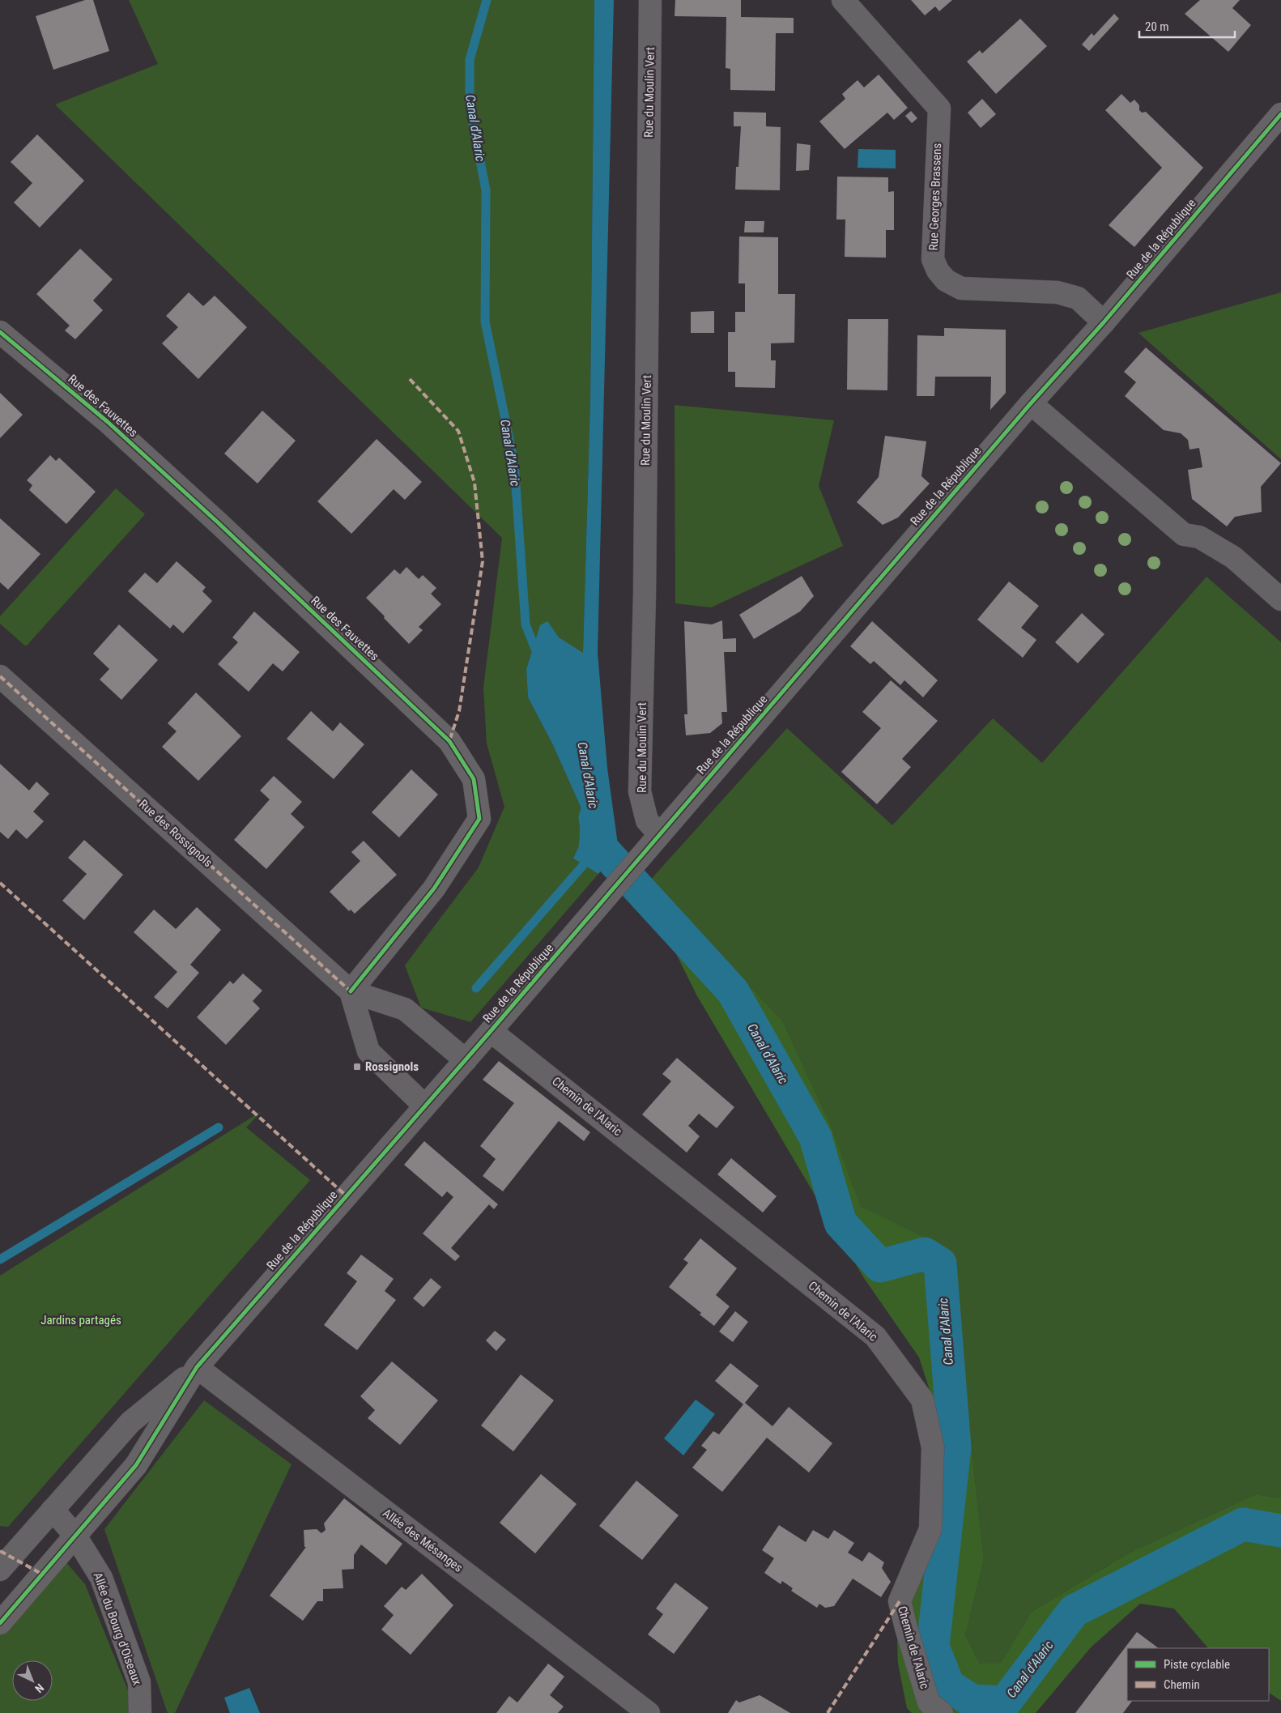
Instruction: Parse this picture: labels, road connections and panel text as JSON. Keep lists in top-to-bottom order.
{
  "streets": {
    "street": [
      "Rue du Moulin Vert",
      "Rue Georges Brassens",
      "Rue de la République",
      "Rue des Fauvettes",
      "Rue des Rossignols",
      "Chemin de l'Alaric",
      "Allée des Mésanges",
      "Allée du Bourg d'Oiseaux"
    ]
  },
  "crossings": [
    ["Rue du Moulin Vert", "Rue de la République"],
    ["Rue Georges Brassens", "Rue de la République"],
    ["Rue de la République", "Rue des Rossignols"],
    ["Rue de la République", "Chemin de l'Alaric"],
    ["Rue de la République", "Allée des Mésanges"],
    ["Rue des Fauvettes", "Rue des Rossignols"]
  ],
  "water": ["Canal d'Alaric"],
  "parks": ["Jardins partagés"],
  "places": {
    "transit": ["Rossignols"]
  },
  "legend": ["Piste cyclable", "Chemin"],
  "scale_bar": "20 m",
  "north": "bottom right"
}
